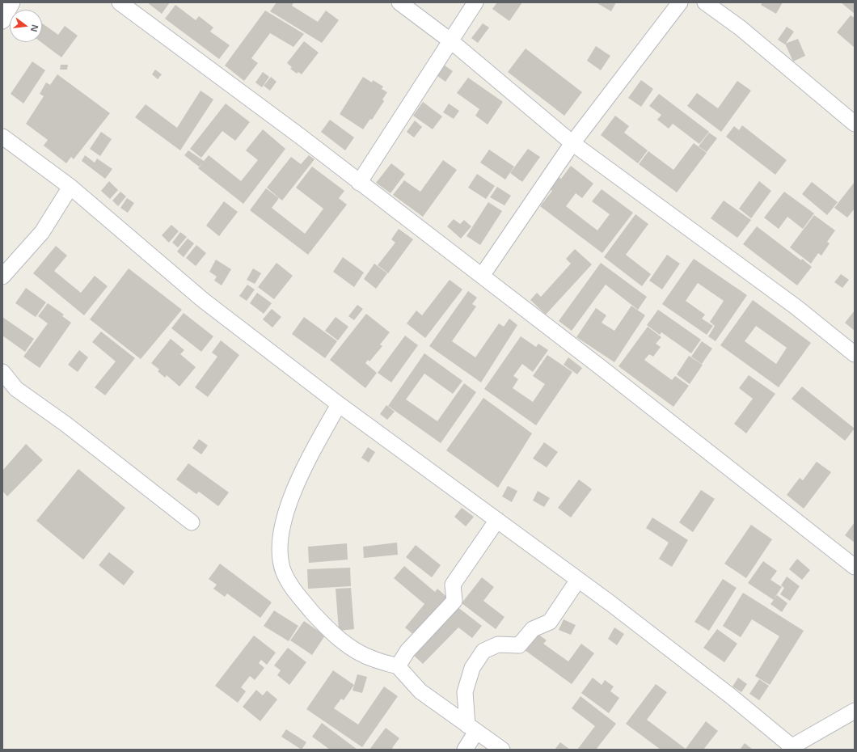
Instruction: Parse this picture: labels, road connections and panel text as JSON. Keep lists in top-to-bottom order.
{
  "north": "right"
}
